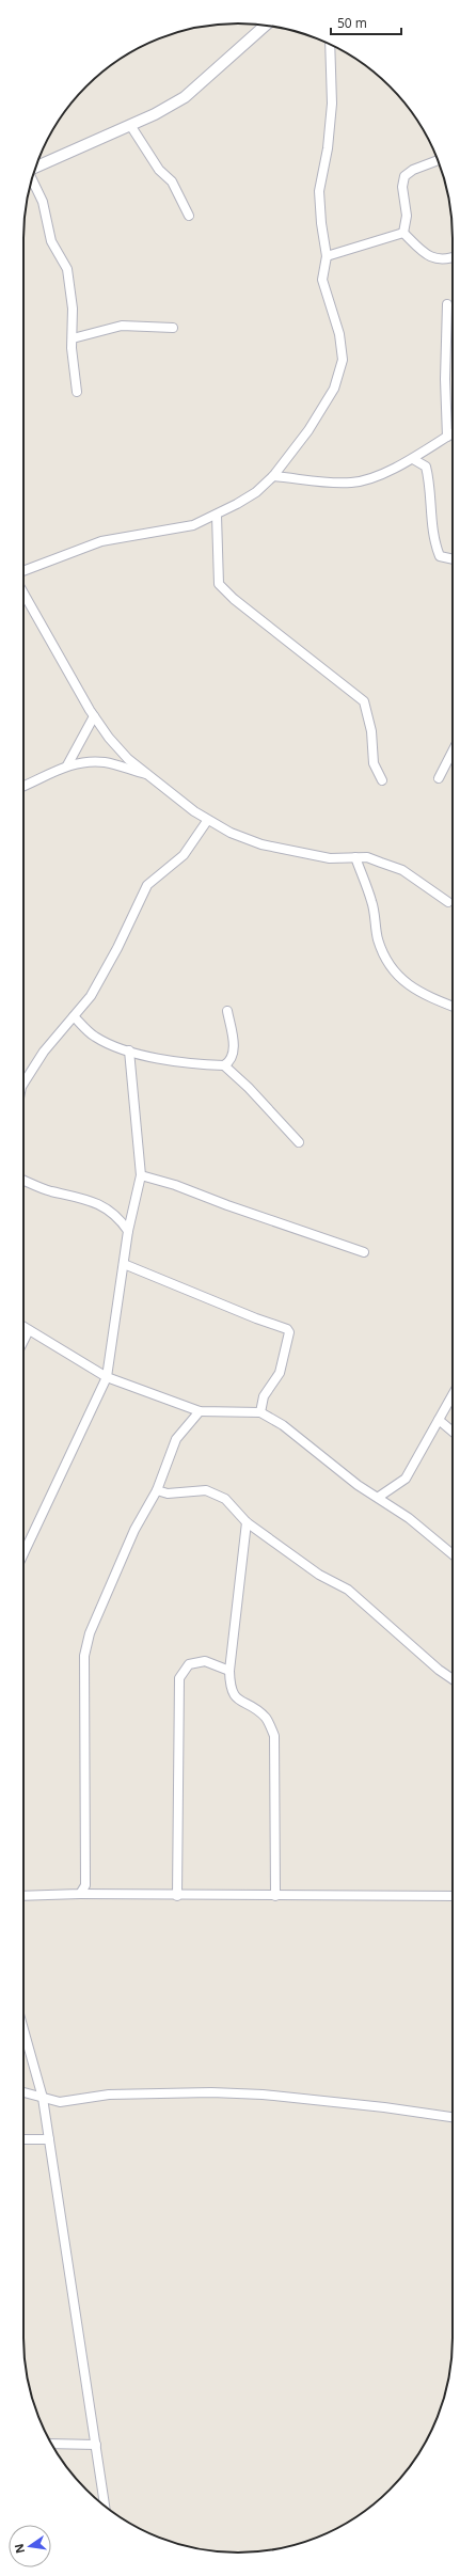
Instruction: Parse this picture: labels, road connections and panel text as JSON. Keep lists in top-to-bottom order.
{
  "scale_bar": "50 m",
  "north": "left"
}
